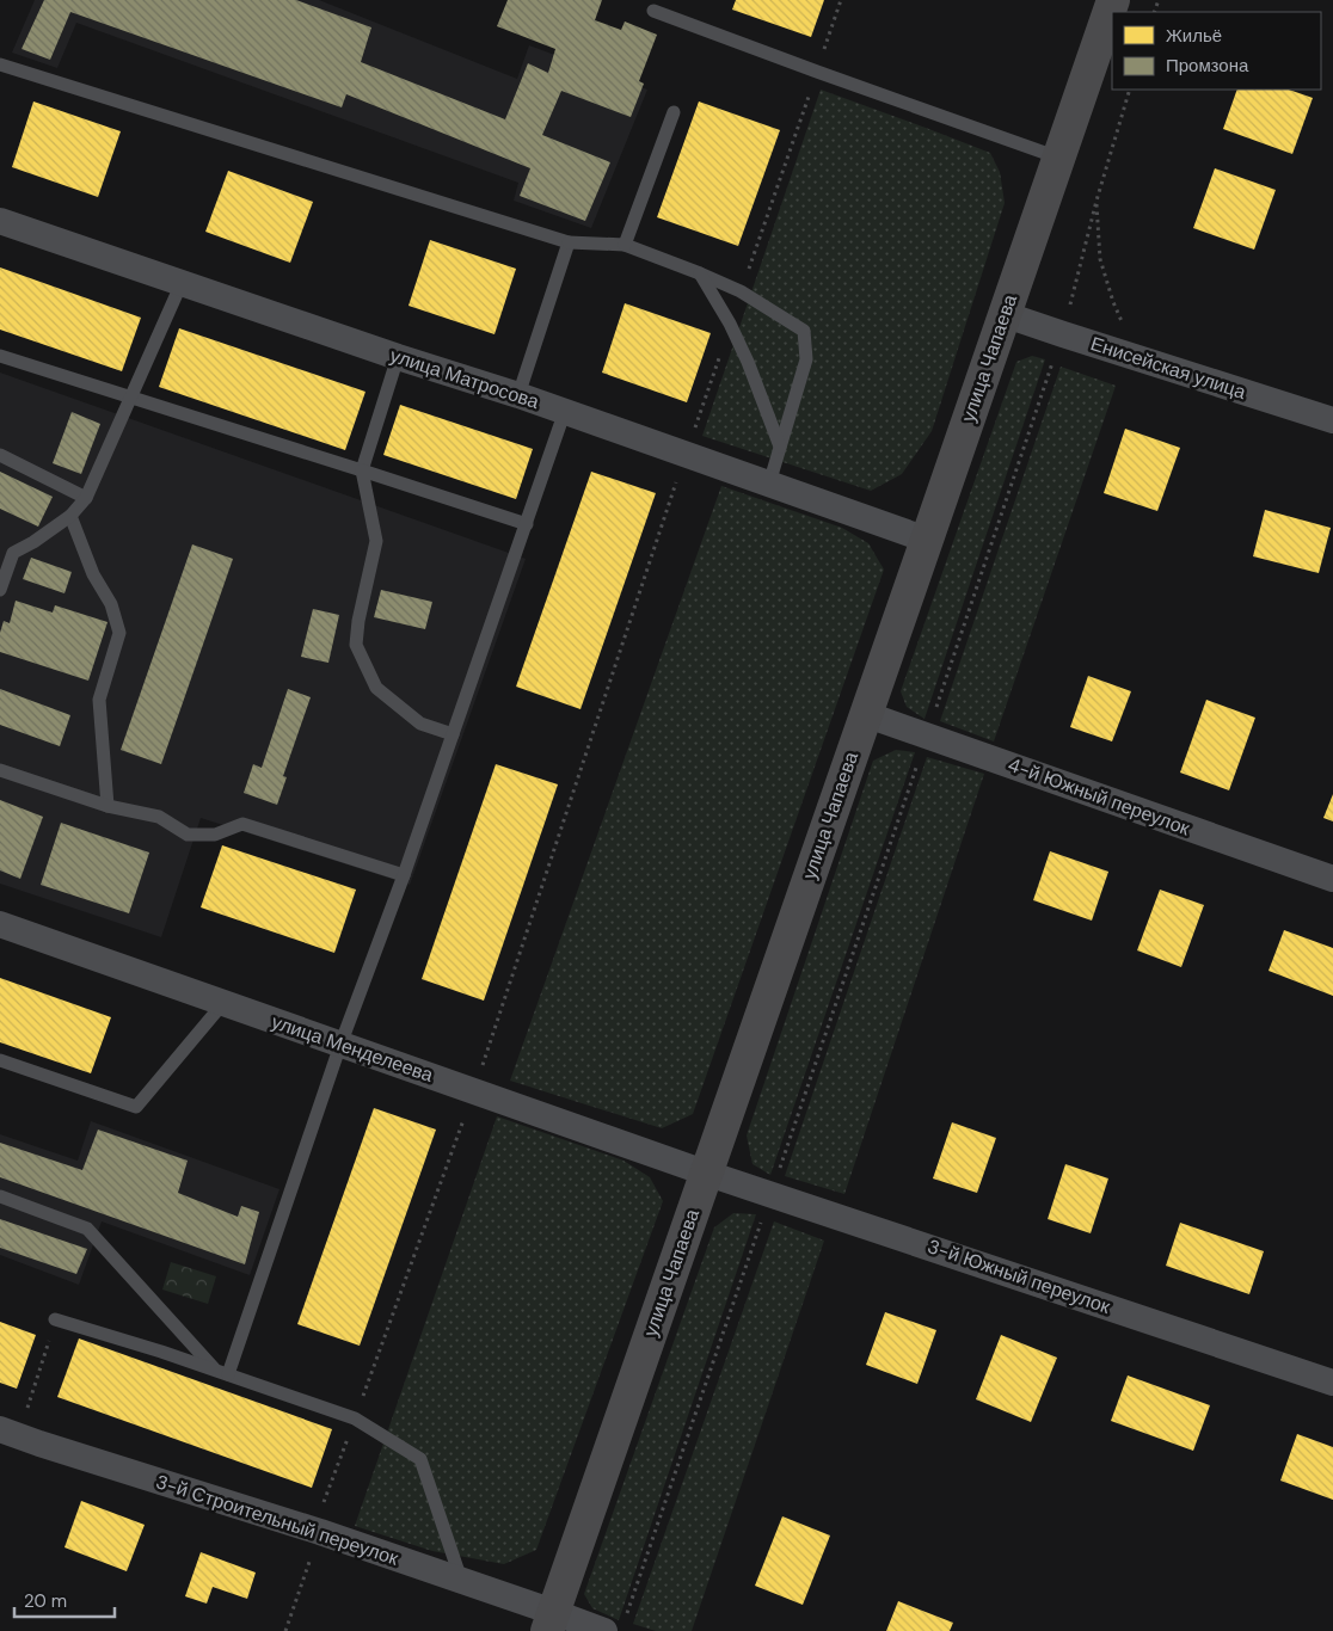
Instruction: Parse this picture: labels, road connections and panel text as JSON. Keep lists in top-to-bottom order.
{
  "streets": {
    "main road": ["улица Чапаева"],
    "street": [
      "Енисейская улица",
      "улица Матросова",
      "4-й Южный переулок",
      "улица Менделеева",
      "3-й Южный переулок",
      "3-й Строительный переулок"
    ]
  },
  "crossings": [
    ["улица Чапаева", "Енисейская улица"],
    ["улица Чапаева", "улица Матросова"],
    ["улица Чапаева", "4-й Южный переулок"],
    ["улица Чапаева", "улица Менделеева"],
    ["улица Чапаева", "3-й Южный переулок"],
    ["улица Чапаева", "3-й Строительный переулок"],
    ["улица Менделеева", "3-й Южный переулок"]
  ],
  "legend": ["Жильё", "Промзона"],
  "scale_bar": "20 m"
}
